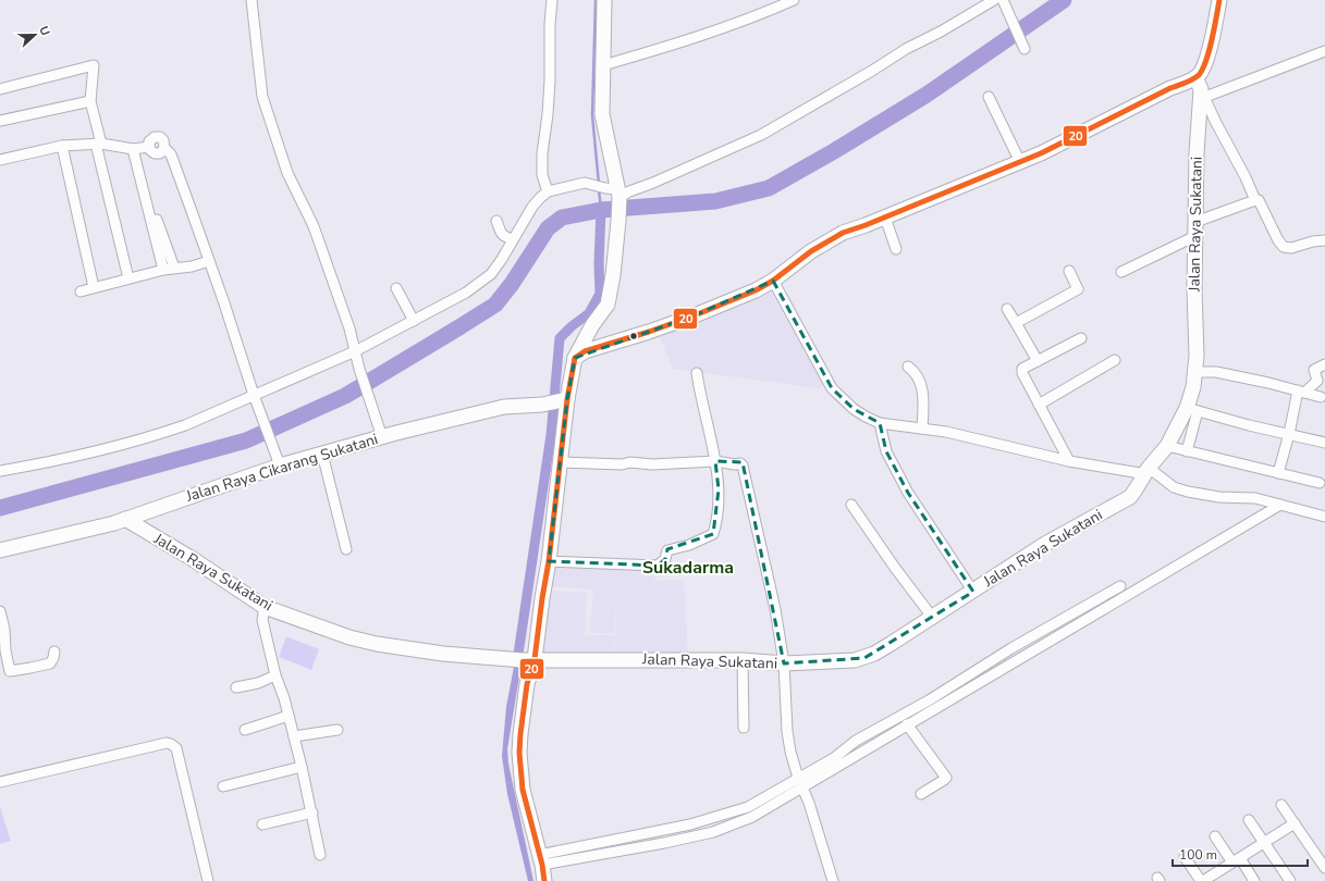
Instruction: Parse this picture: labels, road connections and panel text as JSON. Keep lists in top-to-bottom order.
{
  "streets": {
    "street": ["Jalan Raya Sukatani", "Jalan Raya Cikarang Sukatani"]
  },
  "crossings": [
    ["Jalan Raya Sukatani", "Jalan Raya Cikarang Sukatani"]
  ],
  "districts": ["Sukadarma"],
  "lines": ["transit line 20"],
  "scale_bar": "100 m",
  "north": "right"
}
